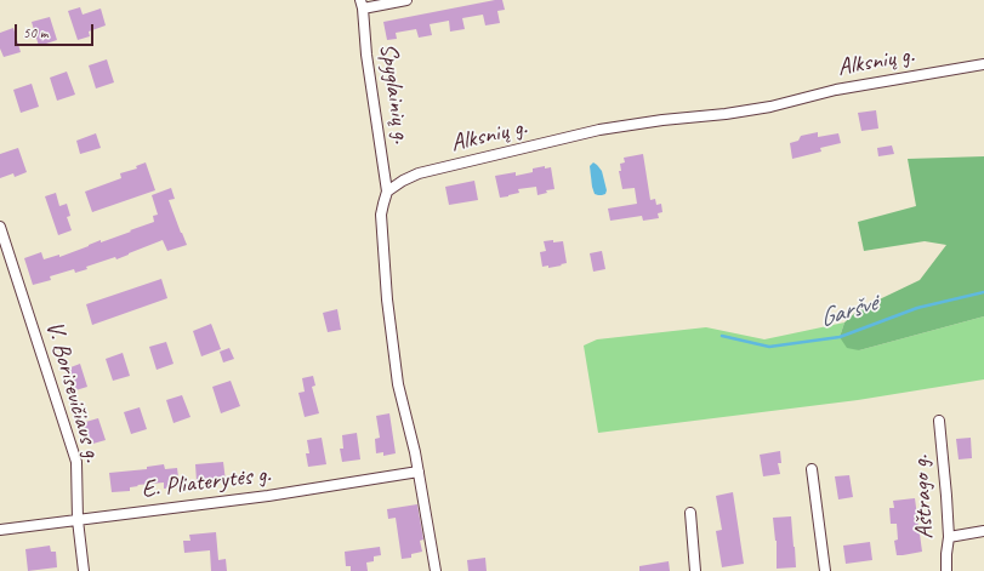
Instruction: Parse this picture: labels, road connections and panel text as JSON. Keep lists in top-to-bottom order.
{
  "streets": {
    "street": [
      "Alksnių g.",
      "Spyglainių g.",
      "V. Borisevičiaus g.",
      "E. Pliaterytės g.",
      "Aštrago g."
    ]
  },
  "crossings": [
    ["Alksnių g.", "Spyglainių g."],
    ["V. Borisevičiaus g.", "E. Pliaterytės g."]
  ],
  "water": ["Garšvė"],
  "scale_bar": "50 m"
}
